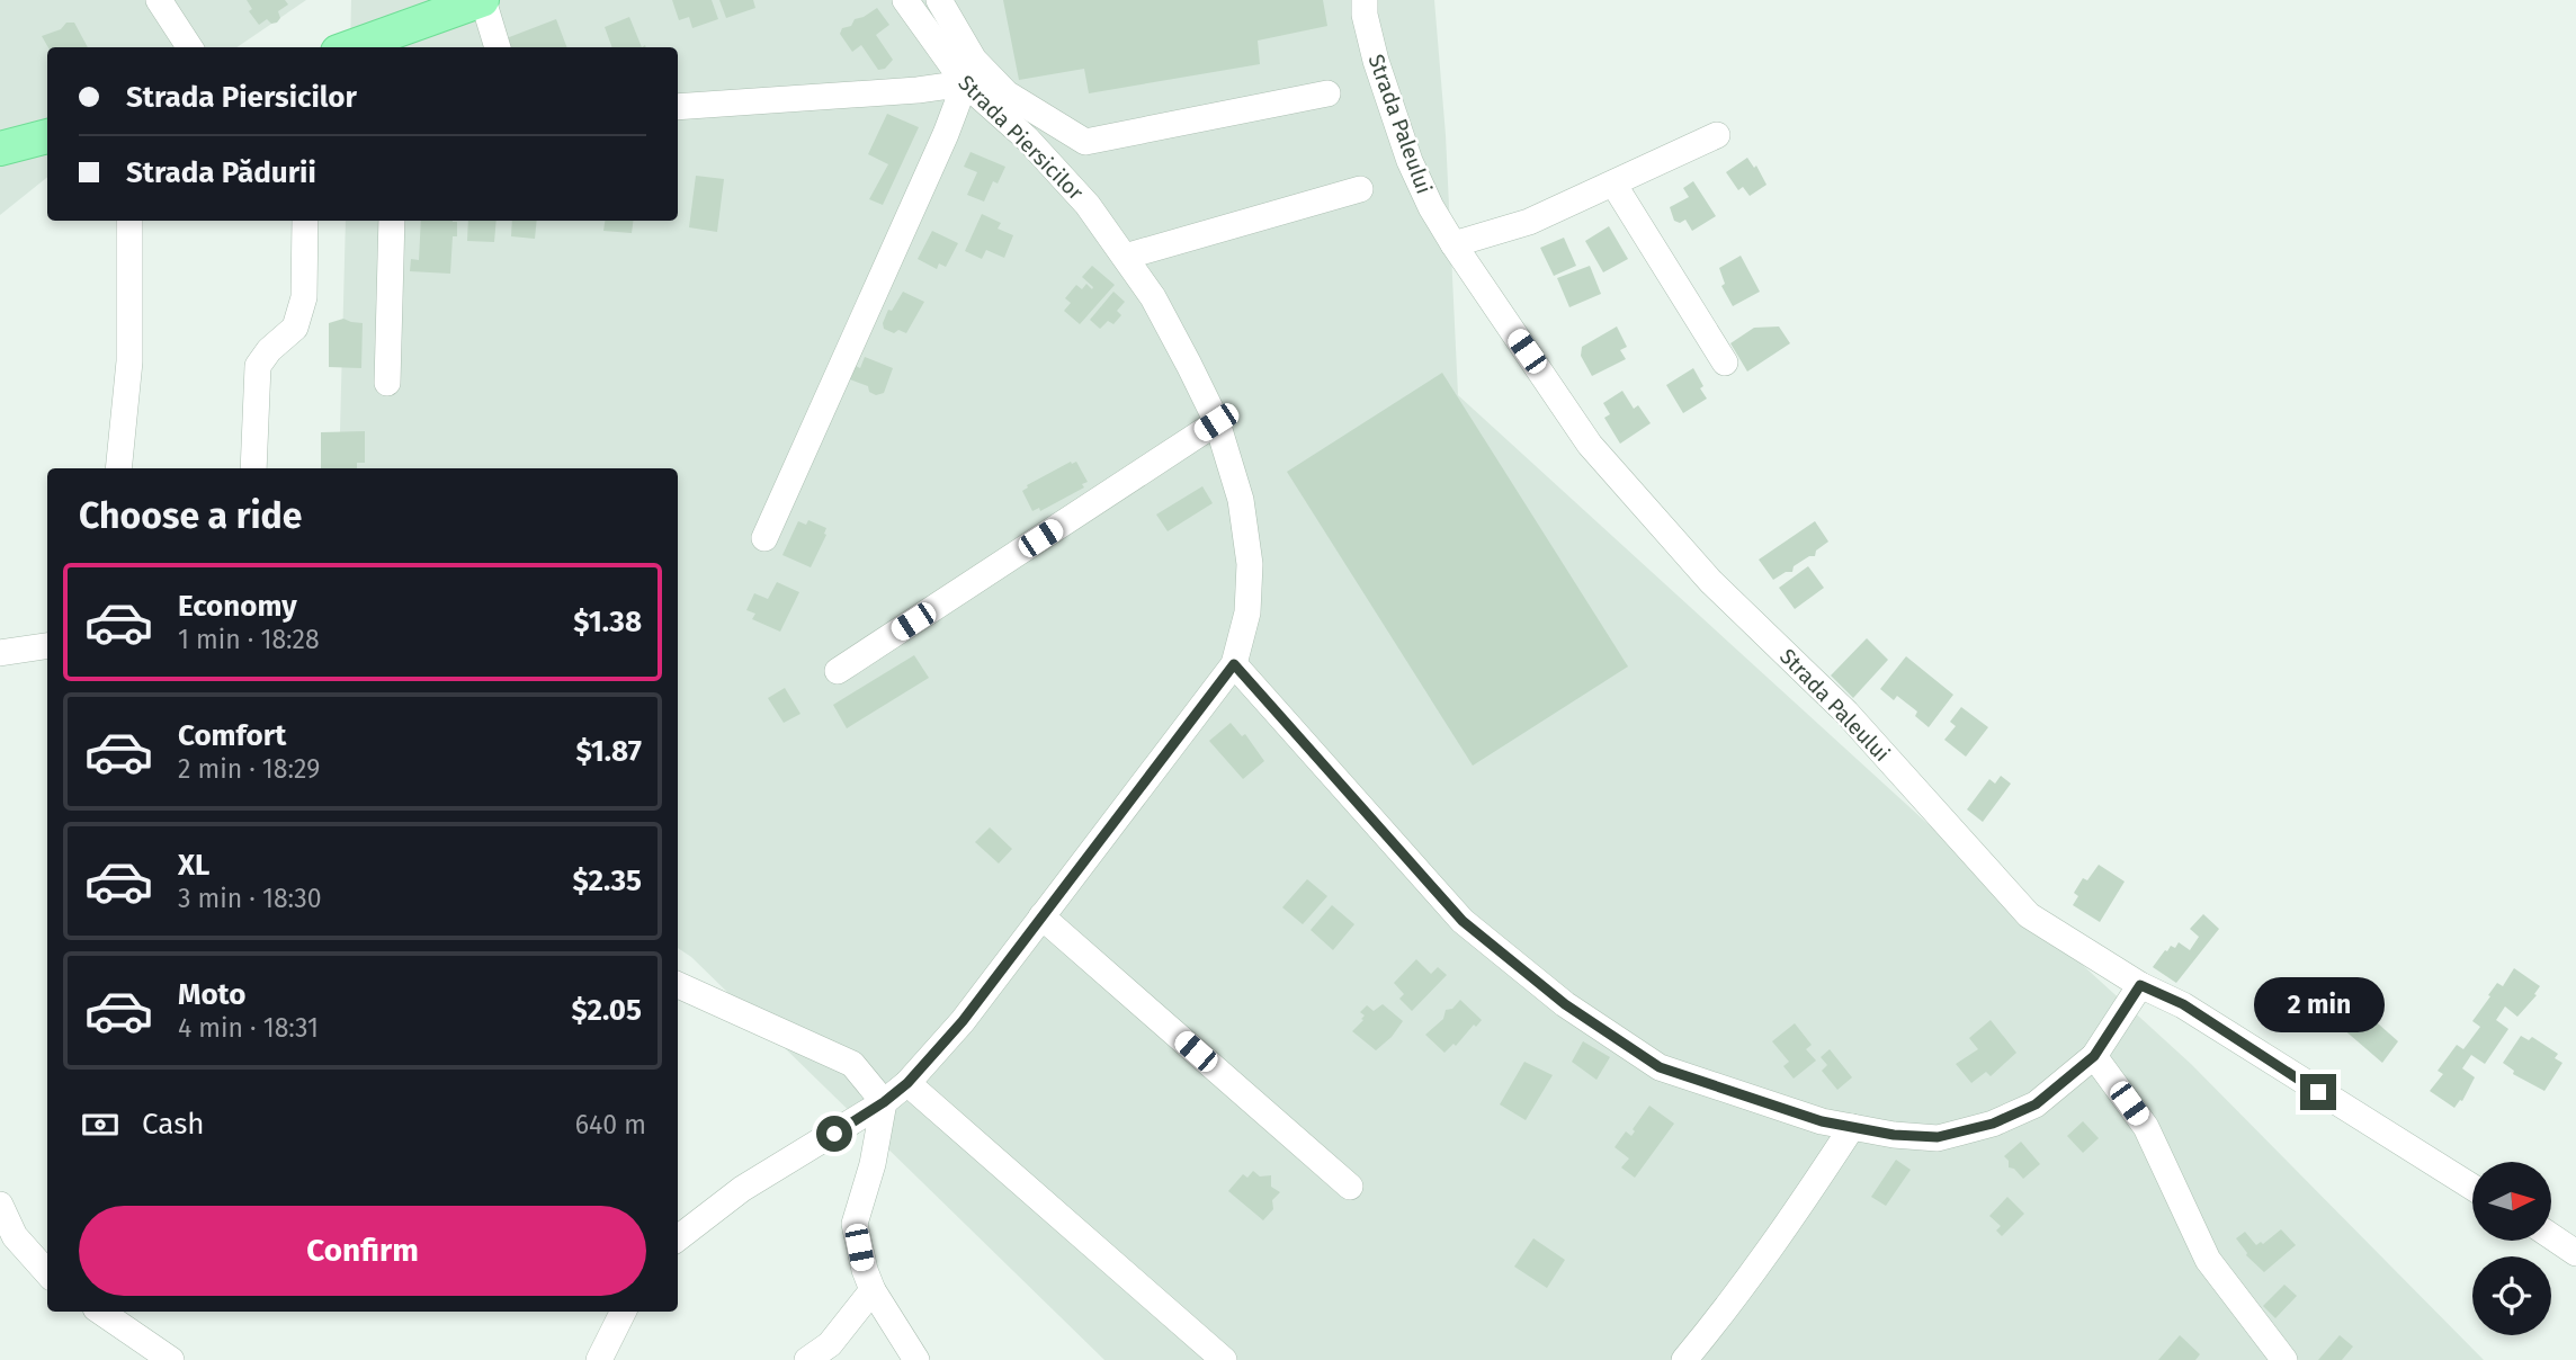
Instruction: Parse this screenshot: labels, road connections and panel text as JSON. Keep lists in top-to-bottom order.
{
  "streets": {
    "street": ["Strada Paleului", "Strada Piersicilor"]
  },
  "north": "right",
  "page": {
    "banner": ["Strada Piersicilor", "Strada Pădurii"],
    "heading": "Choose a ride",
    "list": [
      {
        "name": "Economy",
        "note": "1 min · 18:28",
        "value": "$1.38"
      },
      {
        "name": "Comfort",
        "note": "2 min · 18:29",
        "value": "$1.87"
      },
      {
        "name": "XL",
        "note": "3 min · 18:30",
        "value": "$2.35"
      },
      {
        "name": "Moto",
        "note": "4 min · 18:31",
        "value": "$2.05"
      }
    ],
    "bubble": "2 min",
    "pay": ["Cash", "640 m"],
    "buttons": "Confirm"
  }
}
